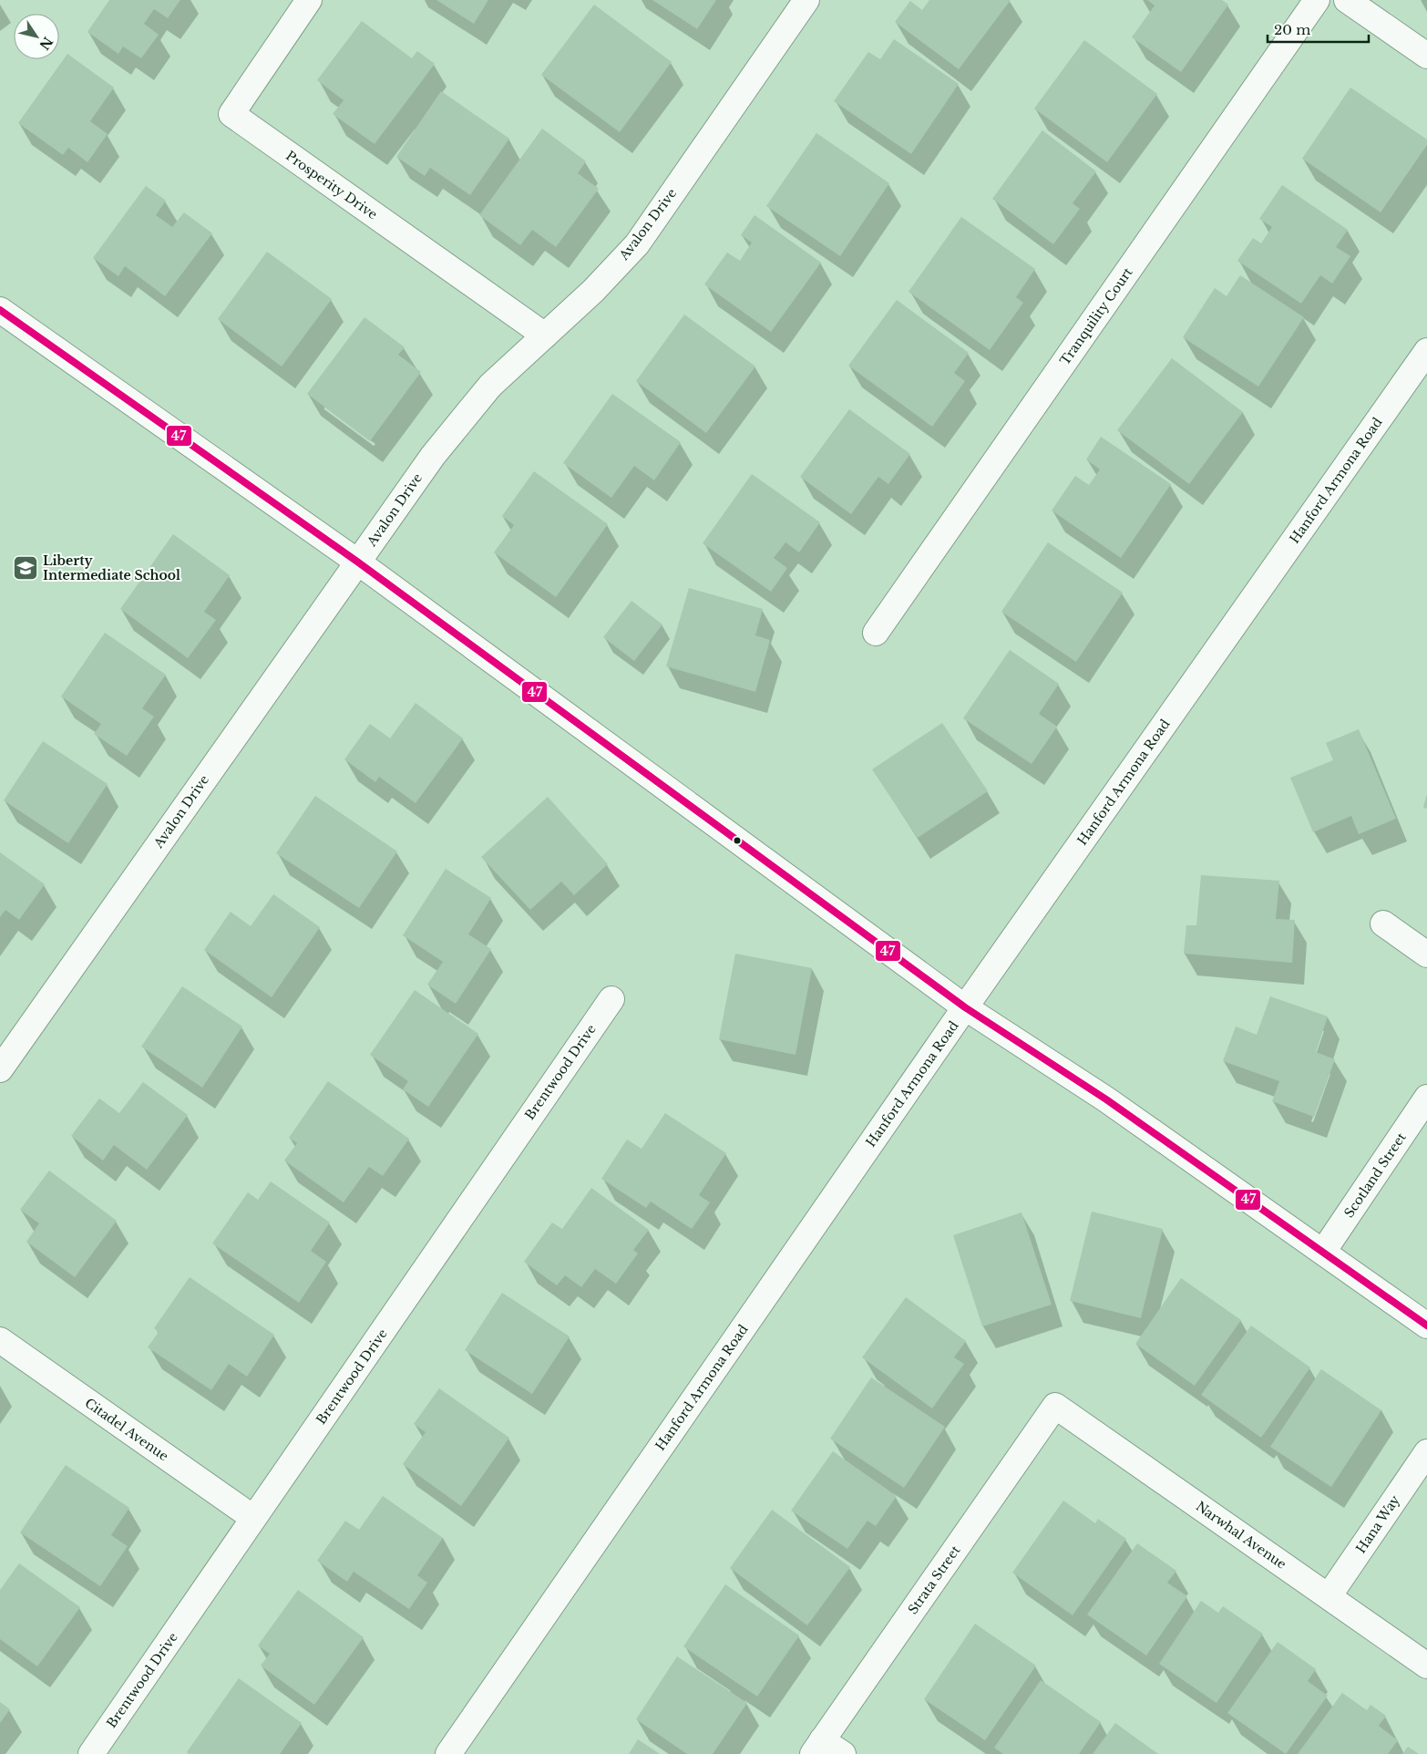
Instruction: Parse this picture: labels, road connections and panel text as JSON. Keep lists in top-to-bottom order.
{
  "streets": {
    "street": [
      "Prosperity Drive",
      "Avalon Drive",
      "Tranquility Court",
      "Hanford Armona Road",
      "Brentwood Drive",
      "Scotland Street",
      "Citadel Avenue",
      "Hana Way",
      "Narwhal Avenue",
      "Strata Street"
    ]
  },
  "crossings": [
    ["Prosperity Drive", "Avalon Drive"],
    ["Brentwood Drive", "Citadel Avenue"],
    ["Hana Way", "Narwhal Avenue"],
    ["Narwhal Avenue", "Strata Street"]
  ],
  "places": {
    "school or university": ["Liberty Intermediate School"]
  },
  "lines": ["transit line 47"],
  "scale_bar": "20 m",
  "north": "bottom right"
}
